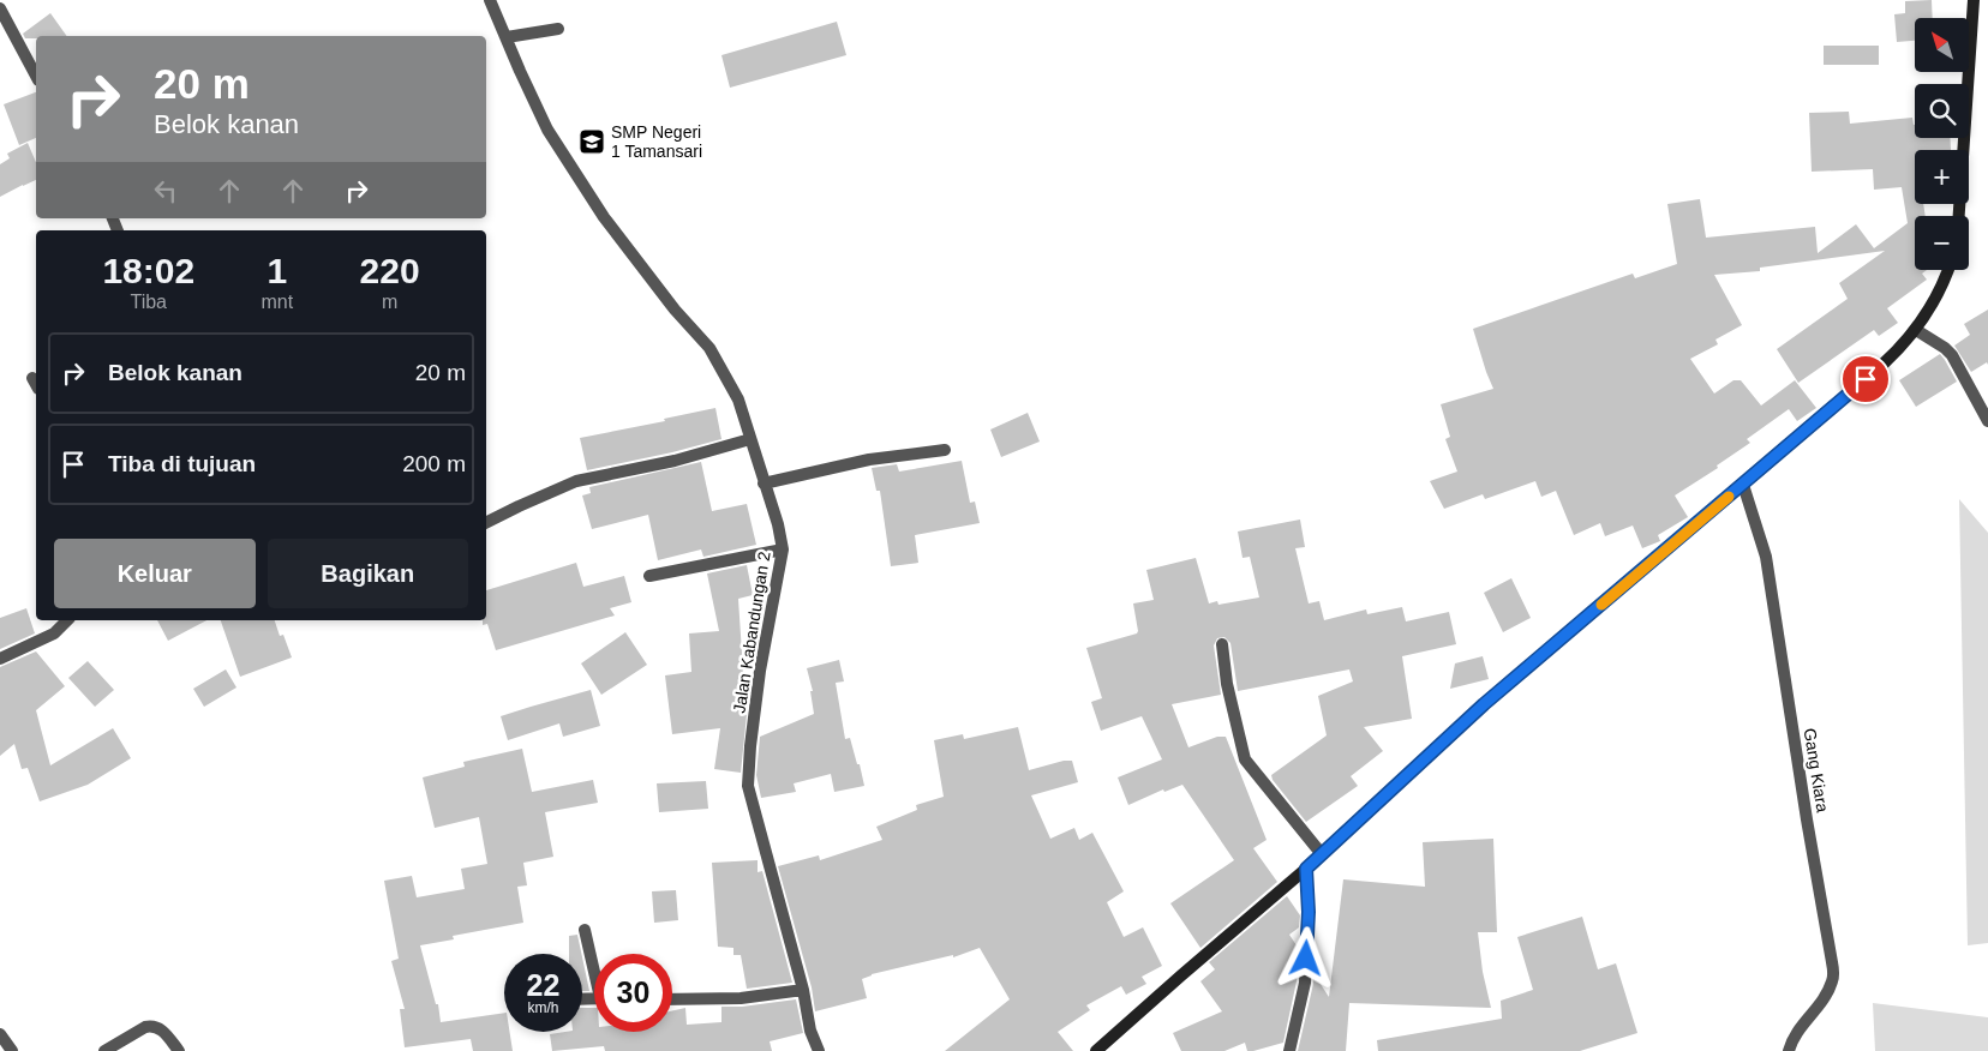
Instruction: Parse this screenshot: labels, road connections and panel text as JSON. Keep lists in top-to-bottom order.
{
  "streets": {
    "street": ["Jalan Kabandungan 2", "Gang Kiara"]
  },
  "places": {
    "school or university": ["SMP Negeri 1 Tamansari"]
  },
  "north": "top left",
  "page": {
    "map_buttons": ["+", "−"],
    "turn": ["20 m", "Belok kanan"],
    "eta": [
      "18:02",
      "Tiba",
      "1",
      "mnt",
      "220",
      "m"
    ],
    "list": [
      {
        "name": "Belok kanan",
        "value": "20 m"
      },
      {
        "name": "Tiba di tujuan",
        "value": "200 m"
      }
    ],
    "buttons": ["Keluar", "Bagikan"],
    "speed": "22 km/h",
    "limit": "30"
  }
}
